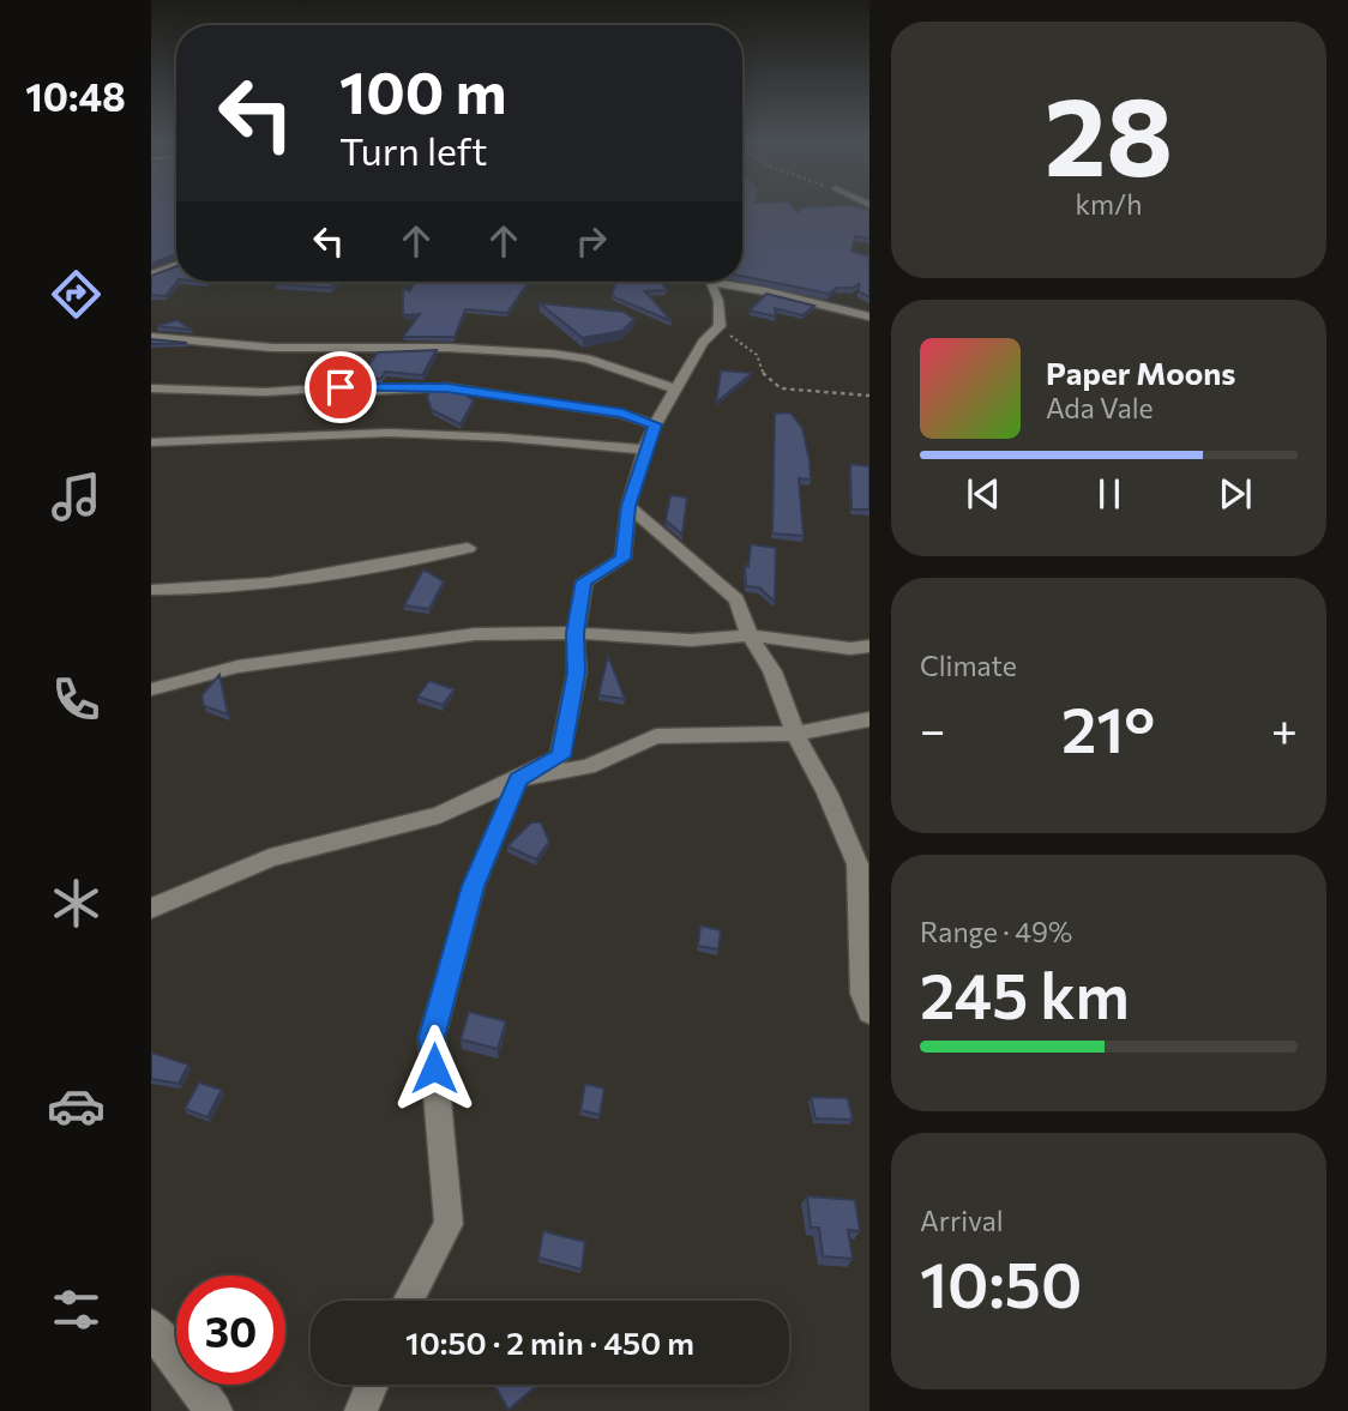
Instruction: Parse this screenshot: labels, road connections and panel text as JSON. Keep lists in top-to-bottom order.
{
  "page": {
    "tabs": "10:48",
    "tile": [
      ["28", "km/h"],
      "Climate",
      ["Range · 49%", "245 km"],
      ["Arrival", "10:50"]
    ],
    "turn": ["100 m", "Turn left"],
    "song": ["Paper Moons", "Ada Vale"],
    "heat": ["−", "21°", "+"],
    "limit": "30",
    "trip": "10:50 · 2 min · 450 m"
  }
}
